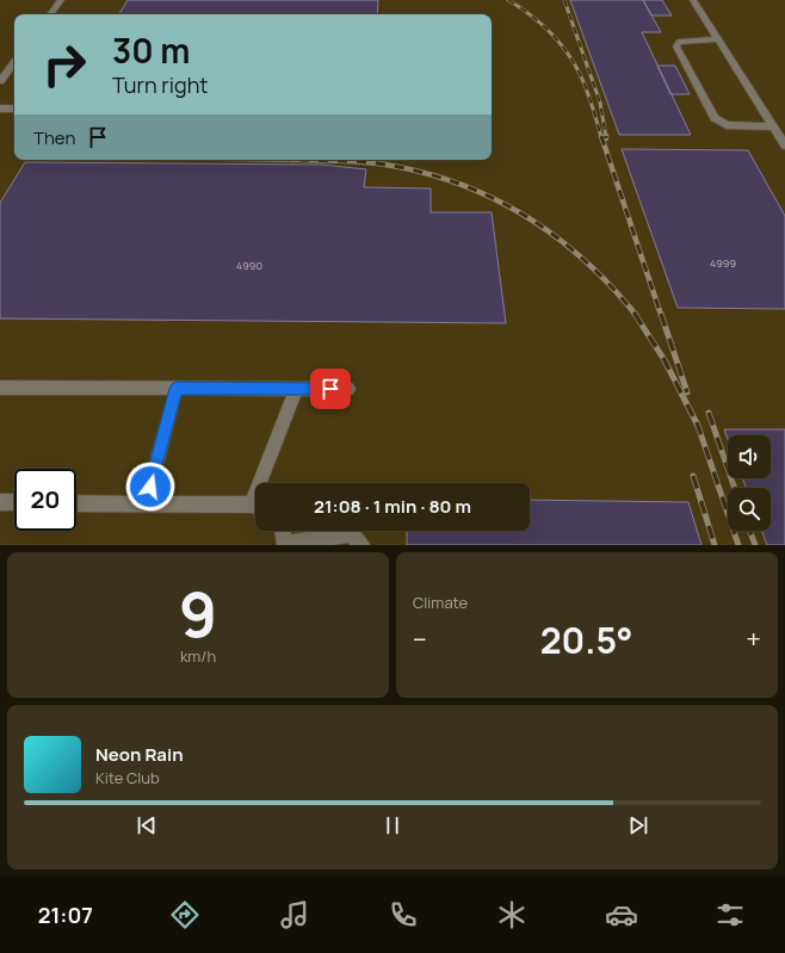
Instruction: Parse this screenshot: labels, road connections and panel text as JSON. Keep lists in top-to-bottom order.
{
  "house_numbers": ["4999", "4990"],
  "page": {
    "turn": ["30 m", "Turn right"],
    "then": "Then",
    "limit": "20",
    "trip": "21:08 · 1 min · 80 m",
    "tile": [
      ["9", "km/h"],
      "Climate"
    ],
    "heat": ["−", "20.5°", "+"],
    "song": ["Neon Rain", "Kite Club"],
    "tabs": "21:07"
  }
}
